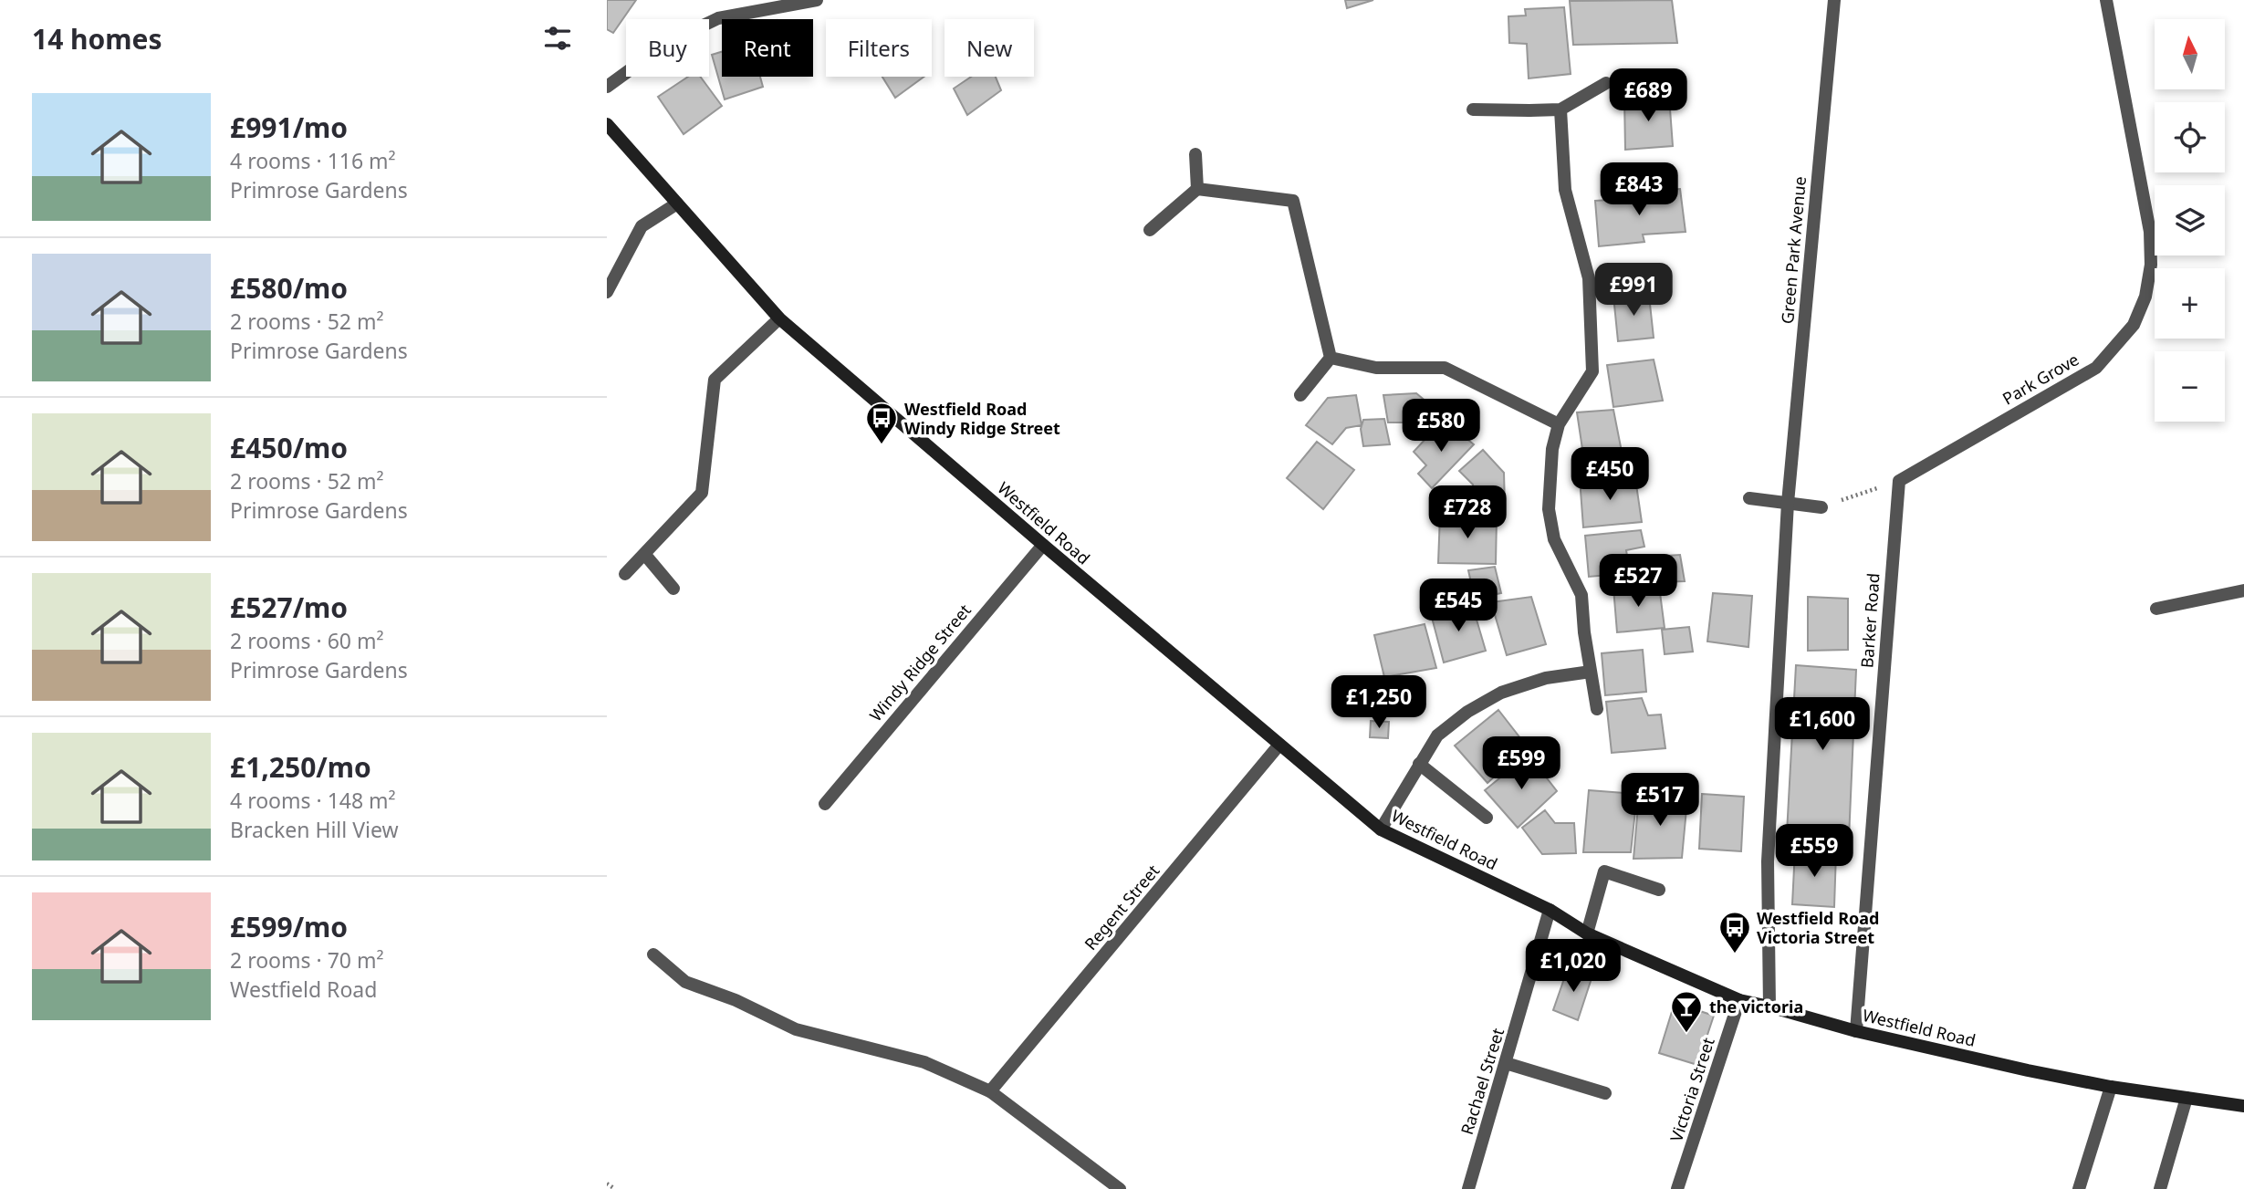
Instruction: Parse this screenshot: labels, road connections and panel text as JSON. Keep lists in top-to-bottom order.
{
  "streets": {
    "main road": ["Westfield Road"],
    "street": [
      "Green Park Avenue",
      "Park Grove",
      "Barker Road",
      "Windy Ridge Street",
      "Regent Street",
      "Rachael Street",
      "Victoria Street"
    ]
  },
  "crossings": [
    ["Green Park Avenue", "Westfield Road"],
    ["Park Grove", "Barker Road"],
    ["Westfield Road", "Barker Road"],
    ["Westfield Road", "Windy Ridge Street"],
    ["Westfield Road", "Regent Street"],
    ["Westfield Road", "Rachael Street"],
    ["Westfield Road", "Victoria Street"]
  ],
  "places": {
    "bus stop": ["Westfield Road Windy Ridge Street", "Westfield Road Victoria Street"],
    "bar": ["the victoria"]
  },
  "north": "top",
  "page": {
    "heading": "14 homes",
    "map_buttons": ["+", "−"],
    "chip": [
      "Buy",
      "Rent",
      "Filters",
      "New"
    ],
    "price": [
      "£689",
      "£843",
      "£991",
      "£580",
      "£450",
      "£728",
      "£527",
      "£545",
      "£1,250",
      "£1,600",
      "£599",
      "£517",
      "£559",
      "£1,020"
    ],
    "list": [
      {
        "name": "£991/mo",
        "note": "4 rooms · 116 m² · Primrose Gardens"
      },
      {
        "name": "£580/mo",
        "note": "2 rooms · 52 m² · Primrose Gardens"
      },
      {
        "name": "£450/mo",
        "note": "2 rooms · 52 m² · Primrose Gardens"
      },
      {
        "name": "£527/mo",
        "note": "2 rooms · 60 m² · Primrose Gardens"
      },
      {
        "name": "£1,250/mo",
        "note": "4 rooms · 148 m² · Bracken Hill View"
      },
      {
        "name": "£599/mo",
        "note": "2 rooms · 70 m² · Westfield Road"
      }
    ]
  }
}
